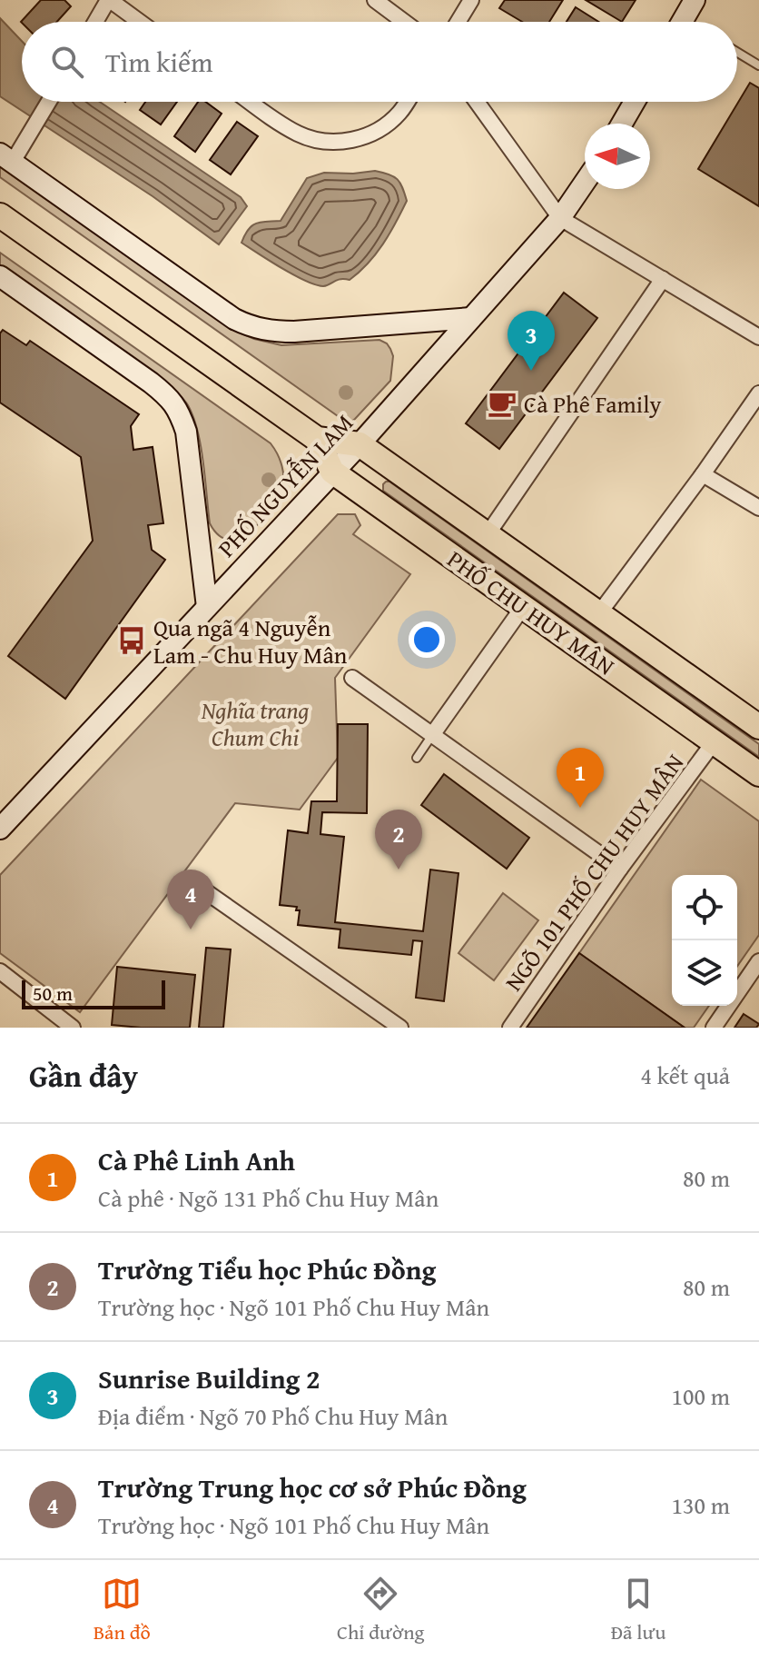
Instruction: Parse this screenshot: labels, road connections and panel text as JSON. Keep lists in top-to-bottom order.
{
  "streets": {
    "main road": ["PHỐ CHU HUY MÂN"],
    "street": ["PHỐ NGUYỄN LAM", "NGÕ 101 PHỐ CHU HUY MÂN"]
  },
  "crossings": [
    ["PHỐ NGUYỄN LAM", "PHỐ CHU HUY MÂN"],
    ["PHỐ CHU HUY MÂN", "NGÕ 101 PHỐ CHU HUY MÂN"]
  ],
  "parks": ["Nghĩa trang Chum Chi"],
  "places": {
    "cafe": ["Cà Phê Family"],
    "bus stop": ["Qua ngã 4 Nguyễn Lam - Chu Huy Mân"]
  },
  "scale_bar": "50 m",
  "north": "left",
  "page": {
    "search": "Tìm kiếm",
    "pins": [
      "3",
      "1",
      "2",
      "4"
    ],
    "scale": "50 m",
    "heading": ["Gần đây", "4 kết quả"],
    "list": [
      {
        "mark": "1",
        "name": "Cà Phê Linh Anh",
        "note": "Cà phê · Ngõ 131 Phố Chu Huy Mân",
        "value": "80 m"
      },
      {
        "mark": "2",
        "name": "Trường Tiểu học Phúc Đồng",
        "note": "Trường học · Ngõ 101 Phố Chu Huy Mân",
        "value": "80 m"
      },
      {
        "mark": "3",
        "name": "Sunrise Building 2",
        "note": "Địa điểm · Ngõ 70 Phố Chu Huy Mân",
        "value": "100 m"
      },
      {
        "mark": "4",
        "name": "Trường Trung học cơ sở Phúc Đồng",
        "note": "Trường học · Ngõ 101 Phố Chu Huy Mân",
        "value": "130 m"
      }
    ],
    "nav": ["Bản đồ", "Chỉ đường", "Đã lưu"]
  }
}
